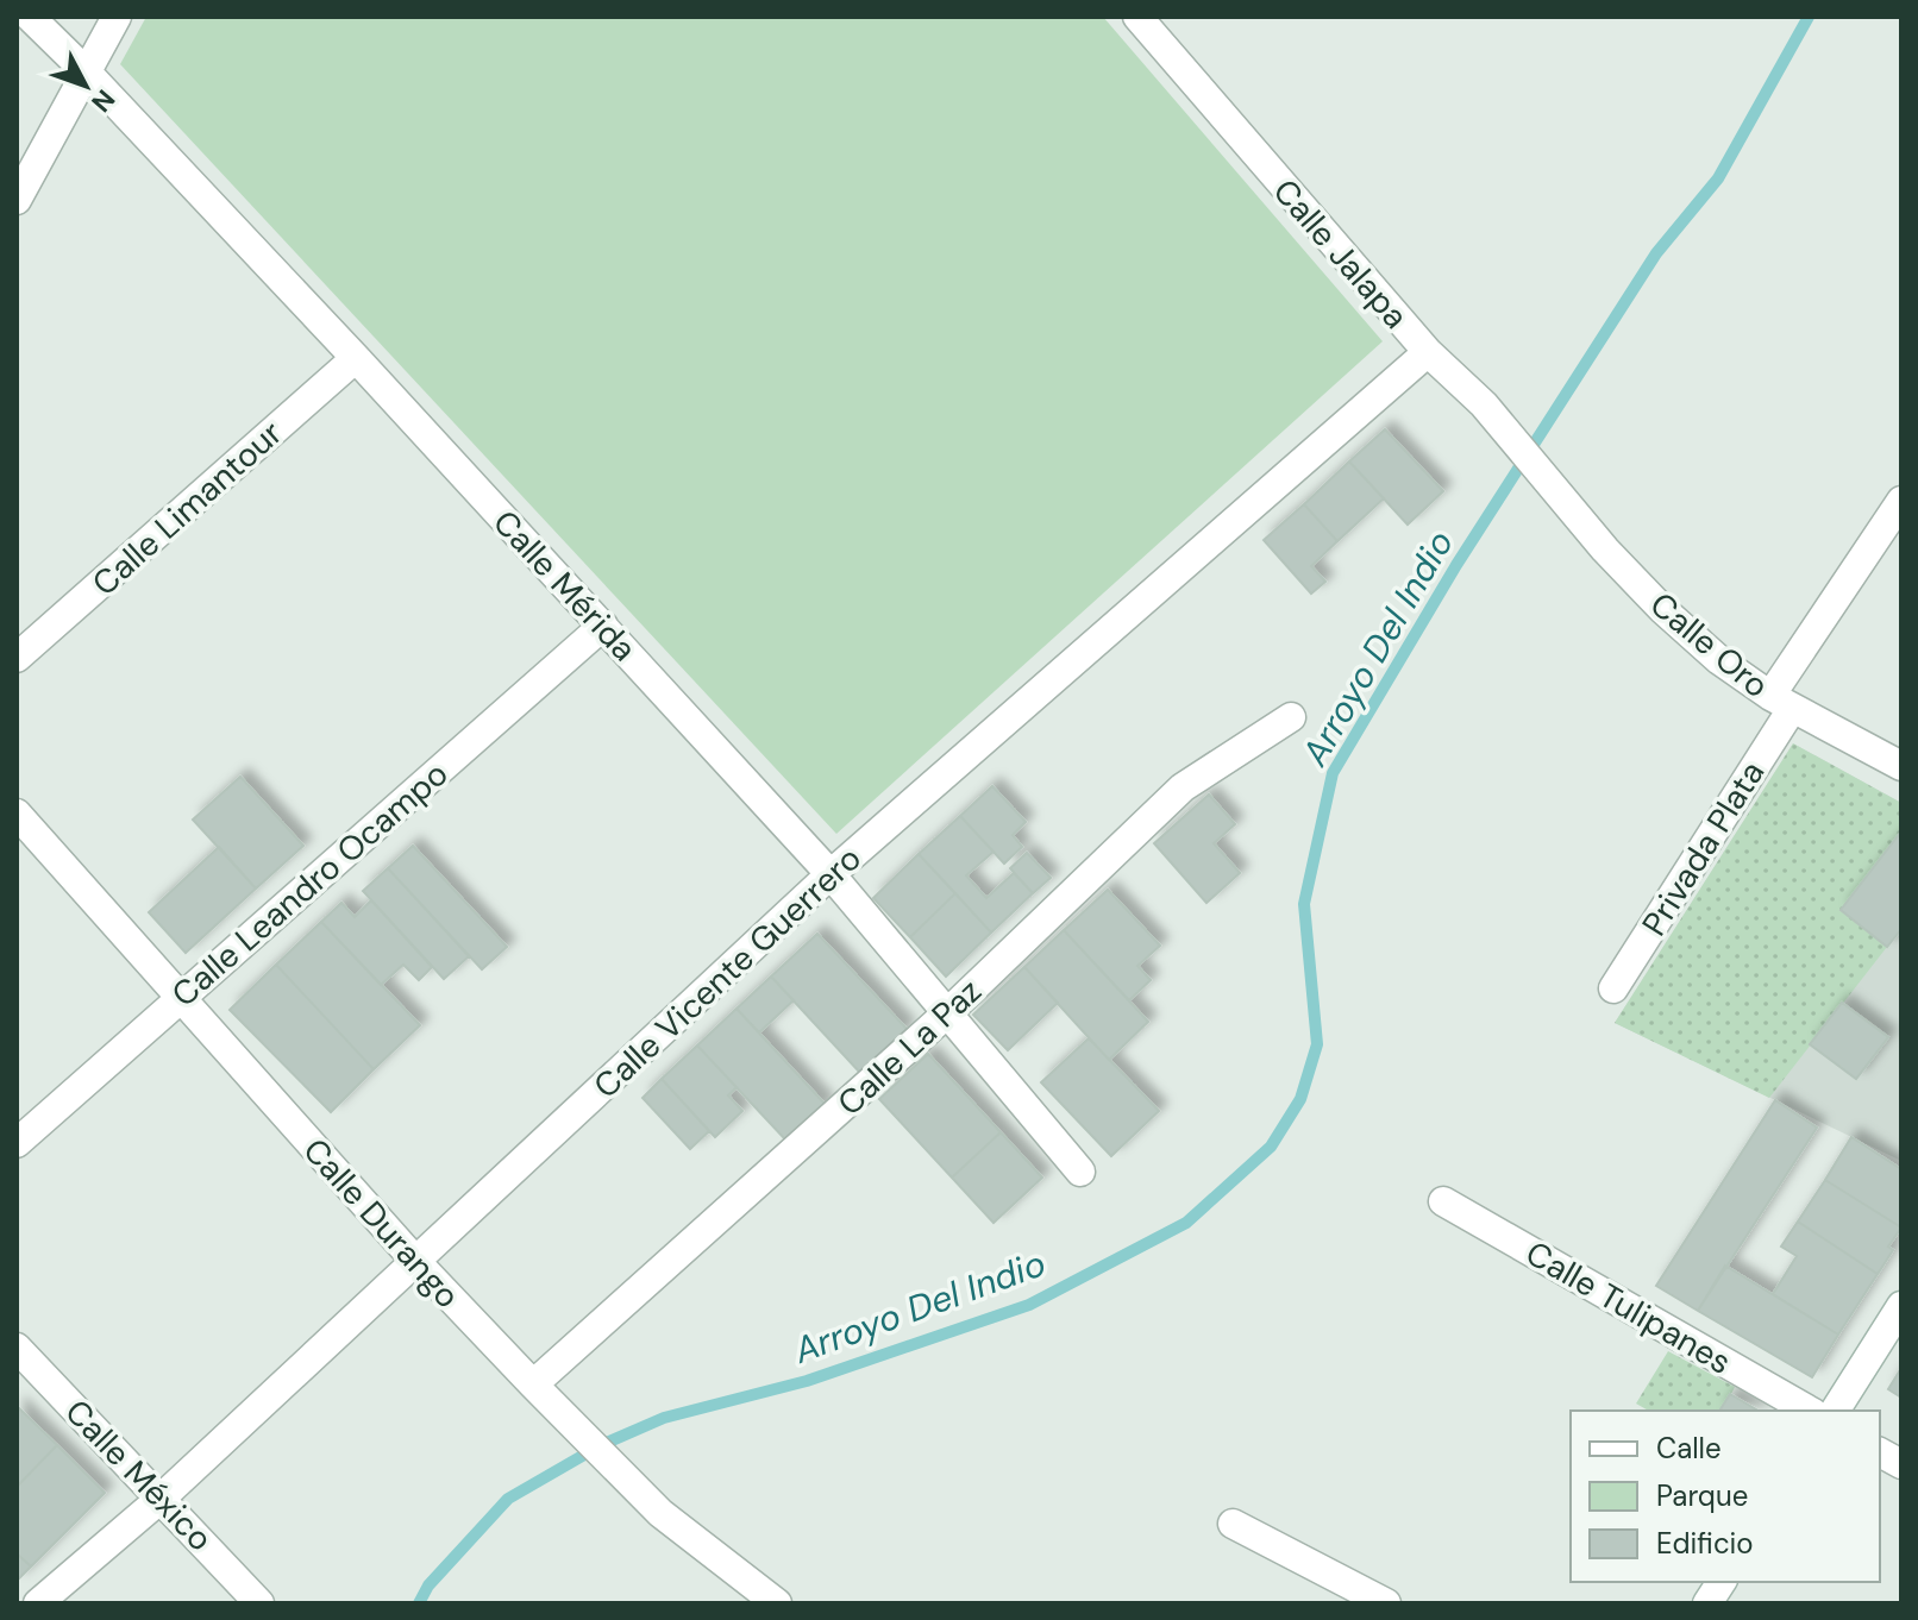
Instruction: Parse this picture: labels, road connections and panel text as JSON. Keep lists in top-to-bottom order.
{
  "streets": {
    "street": [
      "Calle Jalapa",
      "Calle Limantour",
      "Calle Mérida",
      "Calle Oro",
      "Privada Plata",
      "Calle Leandro Ocampo",
      "Calle Vicente Guerrero",
      "Calle La Paz",
      "Calle Durango",
      "Calle Tulipanes",
      "Calle México"
    ]
  },
  "crossings": [
    ["Calle Jalapa", "Calle Oro"],
    ["Calle Jalapa", "Calle Vicente Guerrero"],
    ["Calle Limantour", "Calle Mérida"],
    ["Calle Mérida", "Calle Leandro Ocampo"],
    ["Calle Mérida", "Calle Vicente Guerrero"],
    ["Calle Mérida", "Calle La Paz"],
    ["Calle Oro", "Privada Plata"],
    ["Calle Leandro Ocampo", "Calle Durango"],
    ["Calle Vicente Guerrero", "Calle Durango"],
    ["Calle Vicente Guerrero", "Calle México"],
    ["Calle La Paz", "Calle Durango"]
  ],
  "water": ["Arroyo Del Indio"],
  "legend": ["Calle", "Parque", "Edificio"],
  "north": "bottom right"
}
